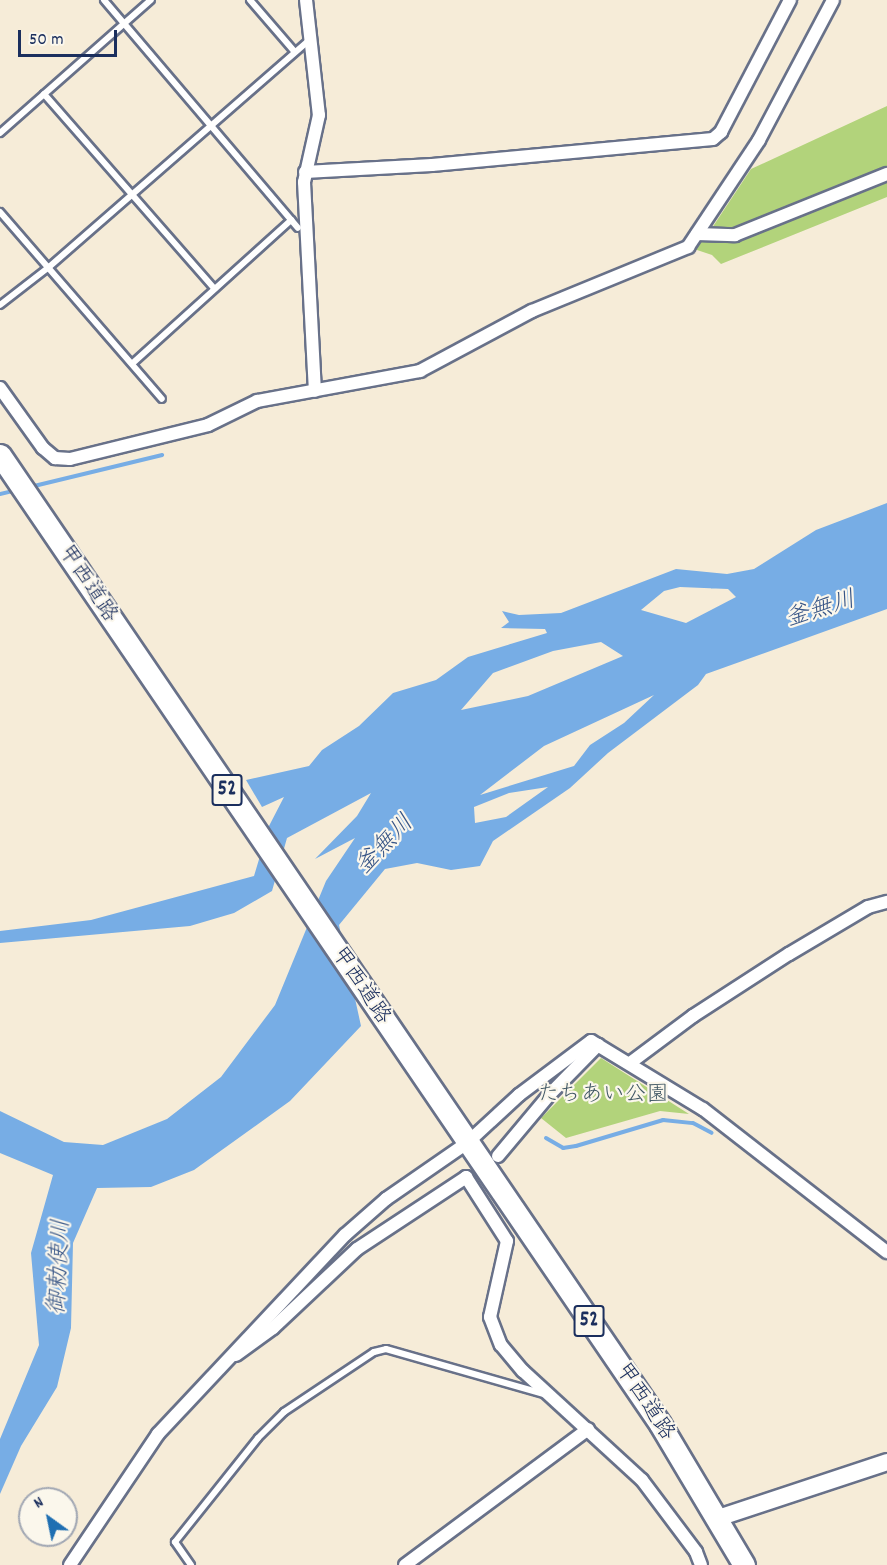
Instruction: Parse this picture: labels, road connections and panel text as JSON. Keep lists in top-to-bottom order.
{
  "streets": {
    "highway": ["甲西道路", "52"]
  },
  "water": ["釜無川", "御勅使川"],
  "parks": ["たちあい公園"],
  "scale_bar": "50 m",
  "north": "top left"
}
